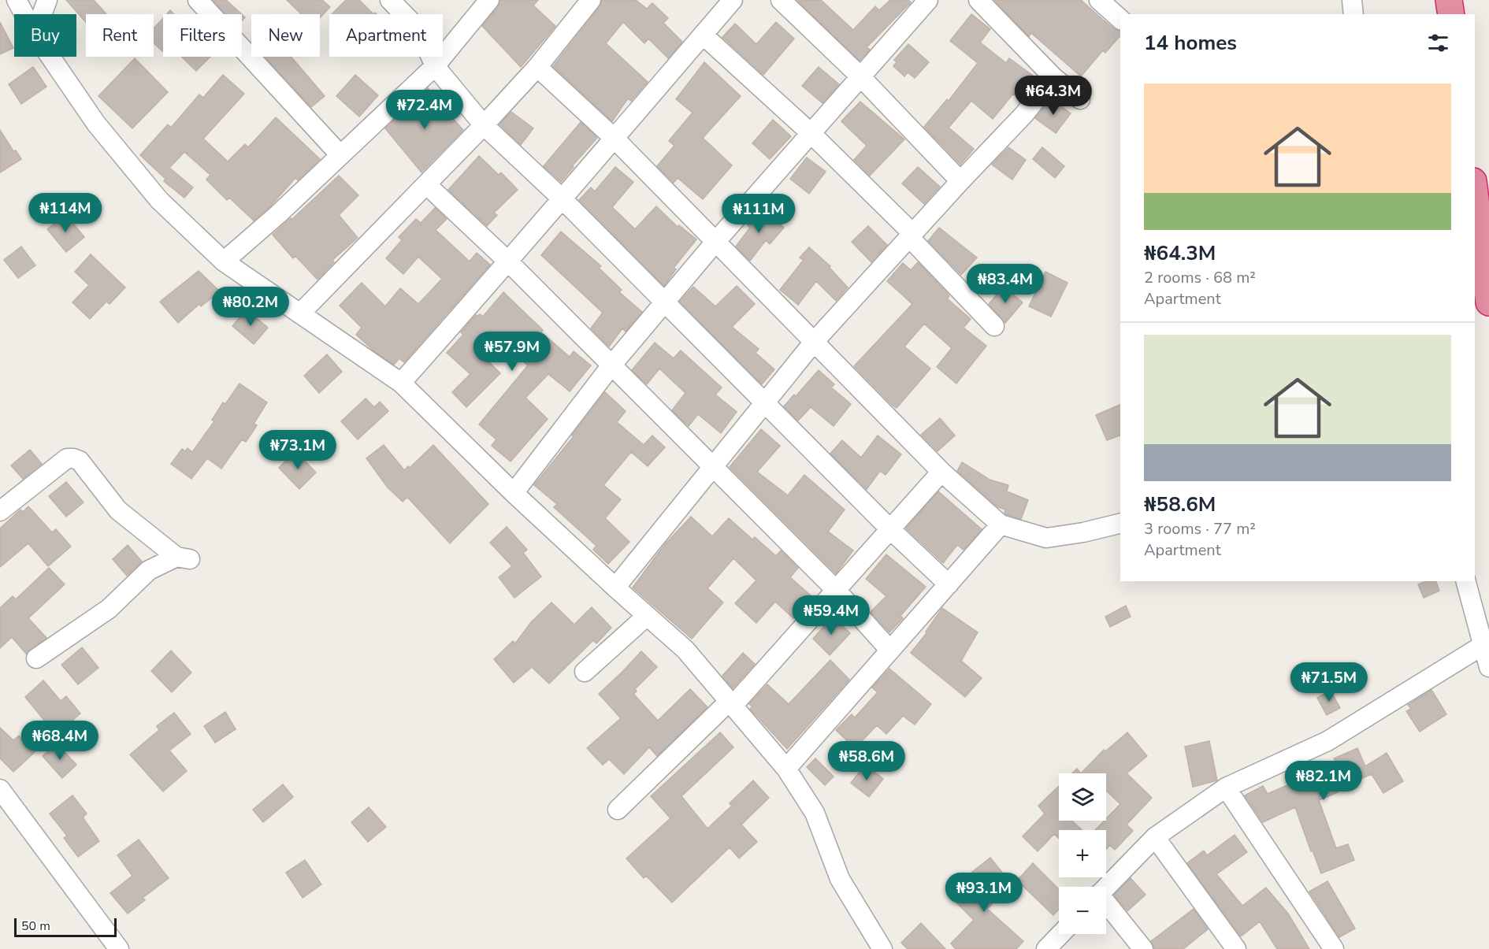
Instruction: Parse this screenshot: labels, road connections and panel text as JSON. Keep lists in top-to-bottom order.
{
  "scale_bar": "50 m",
  "page": {
    "chip": [
      "Buy",
      "Rent",
      "Filters",
      "New",
      "Apartment"
    ],
    "heading": "14 homes",
    "list": [
      {
        "name": "₦64.3M",
        "note": "2 rooms · 68 m² · Apartment"
      },
      {
        "name": "₦58.6M",
        "note": "3 rooms · 77 m² · Apartment"
      }
    ],
    "price": [
      "₦64.3M",
      "₦72.4M",
      "₦114M",
      "₦111M",
      "₦83.4M",
      "₦80.2M",
      "₦57.9M",
      "₦73.1M",
      "₦59.4M",
      "₦71.5M",
      "₦68.4M",
      "₦58.6M",
      "₦82.1M",
      "₦93.1M"
    ],
    "map_buttons": ["+", "−"],
    "scale": "50 m"
  }
}
